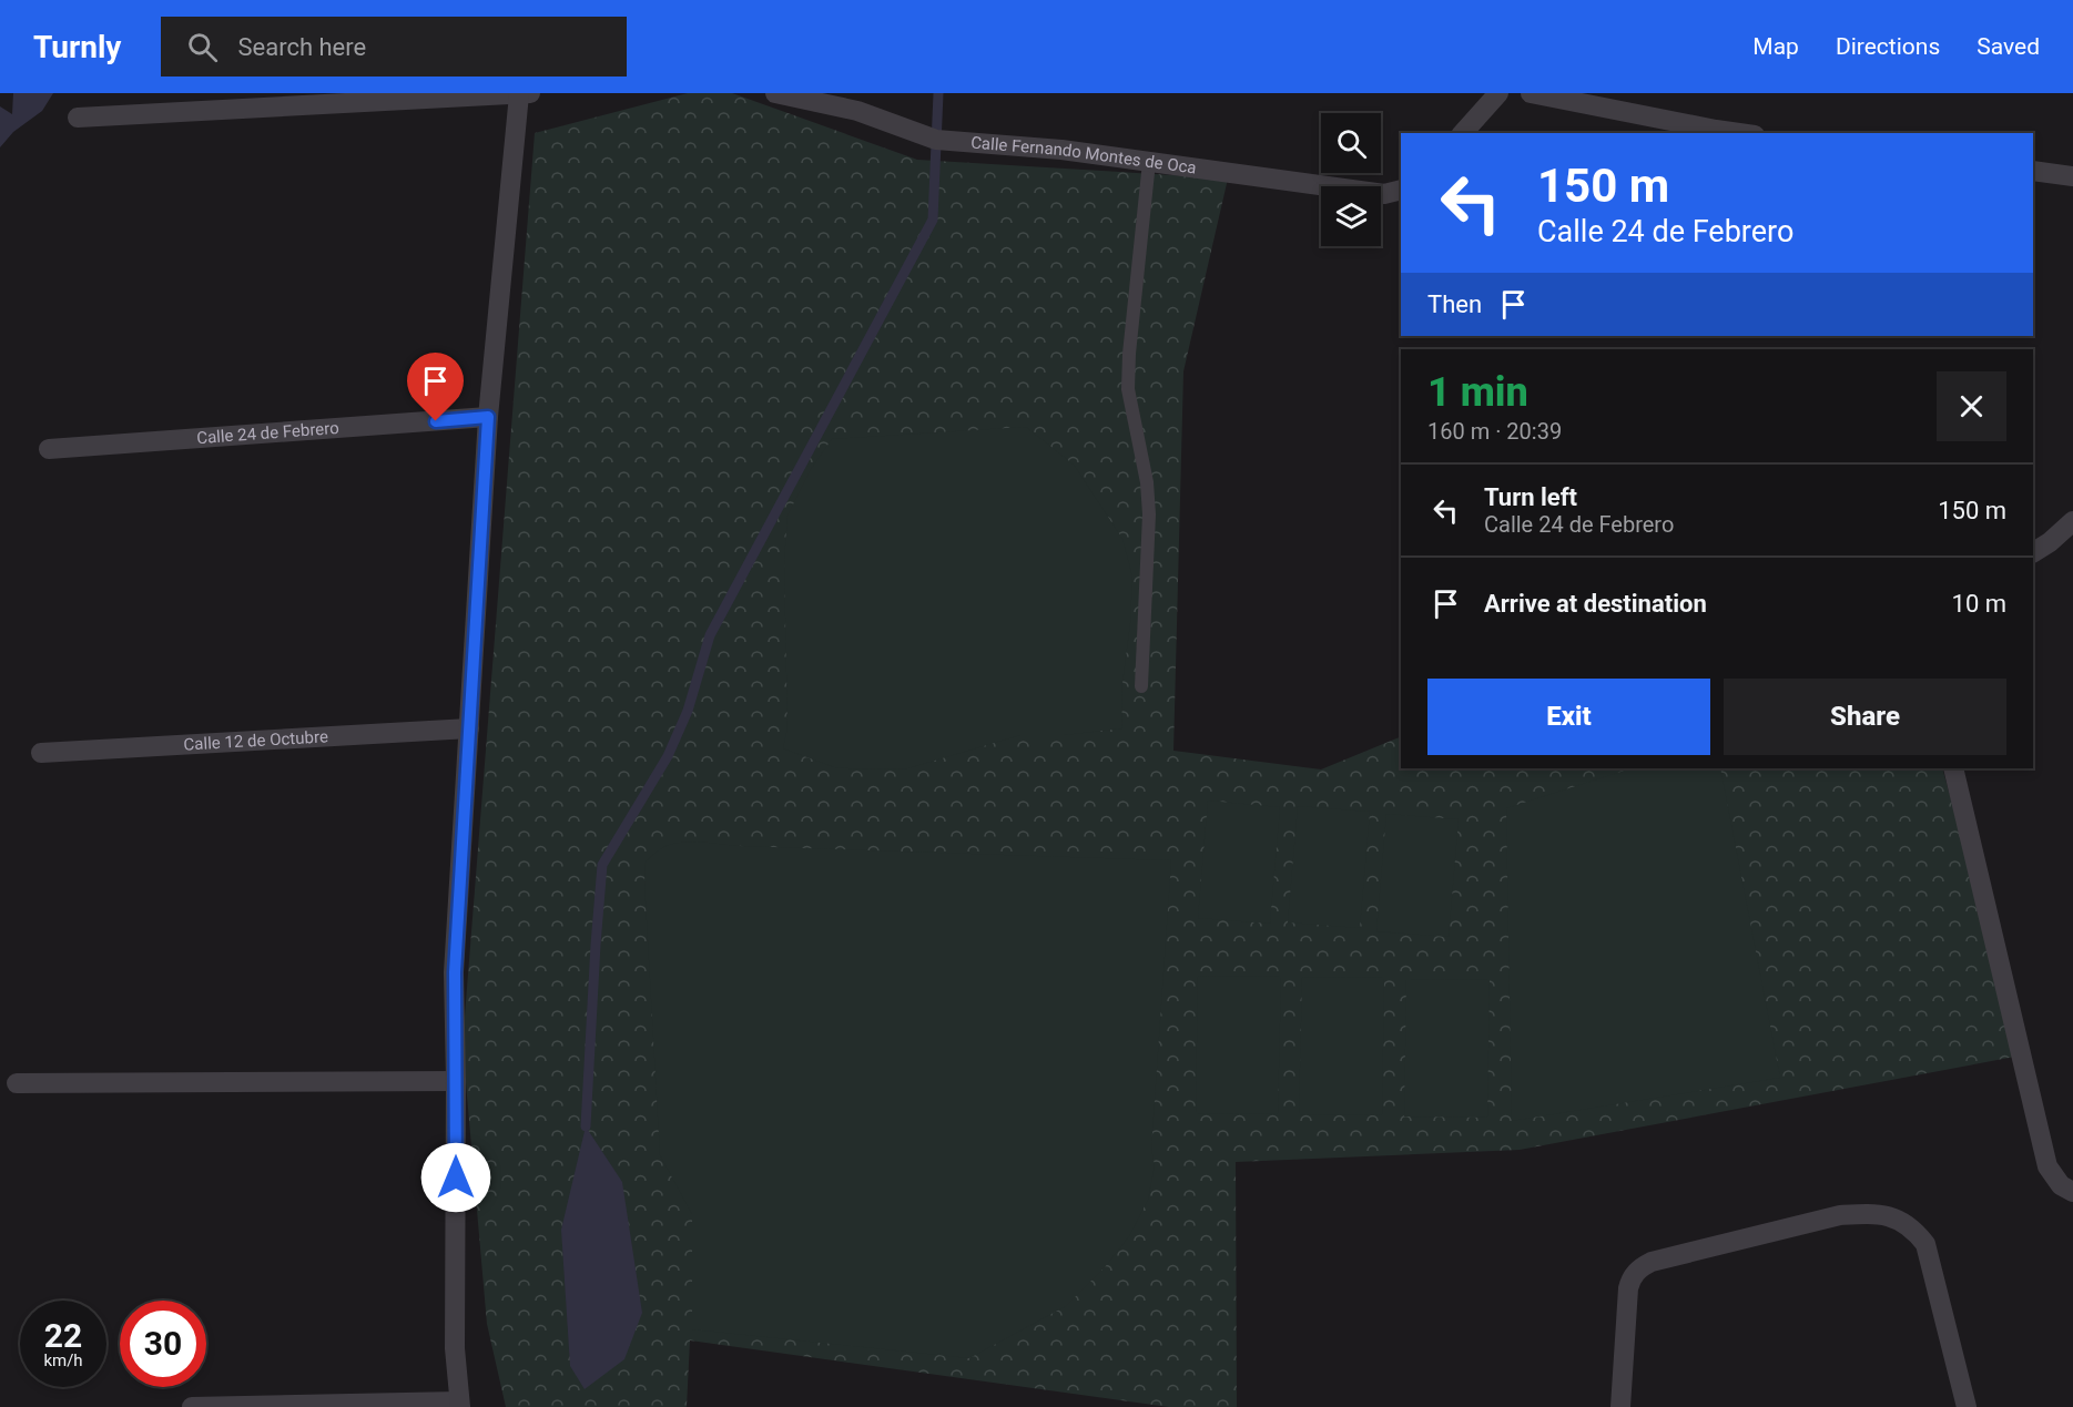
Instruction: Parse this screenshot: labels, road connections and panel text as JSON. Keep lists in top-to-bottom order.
{
  "streets": {
    "street": ["Calle Fernando Montes de Oca", "Calle 24 de Febrero", "Calle 12 de Octubre"]
  },
  "page": {
    "header": "Turnly",
    "search": "Search here",
    "nav": ["Map", "Directions", "Saved"],
    "turn": ["150 m", "Calle 24 de Febrero"],
    "then": "Then",
    "heading": ["1 min", "160 m · 20:39"],
    "list": [
      {
        "name": "Turn left",
        "note": "Calle 24 de Febrero",
        "value": "150 m"
      },
      {
        "name": "Arrive at destination",
        "value": "10 m"
      }
    ],
    "buttons": ["Exit", "Share"],
    "speed": "22 km/h",
    "limit": "30"
  }
}
